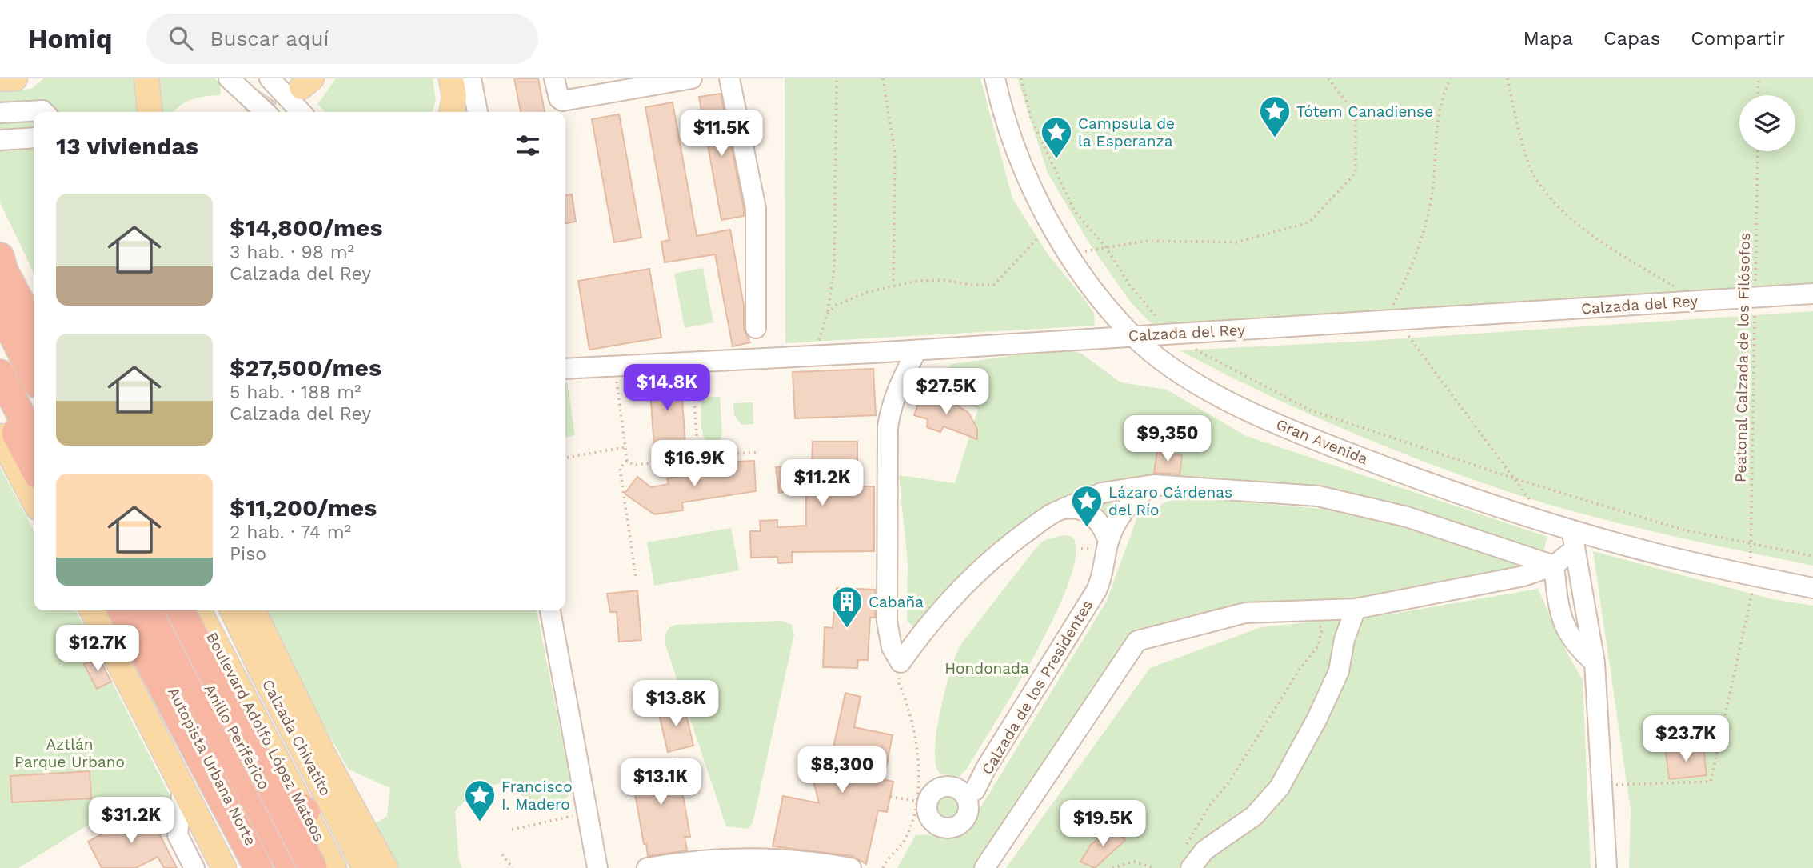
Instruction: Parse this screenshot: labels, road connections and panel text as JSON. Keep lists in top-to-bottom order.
{
  "streets": {
    "highway": ["Anillo Periférico", "Autopista Urbana Norte"],
    "main road": ["Boulevard Adolfo López Mateos", "Calzada Chivatito"],
    "street": ["Calzada del Rey", "Gran Avenida", "Calzada de los Presidentes"],
    "path": ["Peatonal Calzada de los Filósofos"]
  },
  "crossings": [
    ["Calzada del Rey", "Peatonal Calzada de los Filósofos"],
    ["Calzada del Rey", "Gran Avenida"],
    ["Peatonal Calzada de los Filósofos", "Gran Avenida"]
  ],
  "parks": ["Hondonada", "Aztlán Parque Urbano"],
  "places": {
    "place": [
      "Tótem Canadiense",
      "Campsula de la Esperanza",
      "Lázaro Cárdenas del Río",
      "Francisco I. Madero"
    ],
    "building": ["Cabaña"]
  },
  "page": {
    "header": "Homiq",
    "search": "Buscar aquí",
    "nav": ["Mapa", "Capas", "Compartir"],
    "price": [
      "$11.5K",
      "$14.8K",
      "$27.5K",
      "$9,350",
      "$16.9K",
      "$11.2K",
      "$12.7K",
      "$13.8K",
      "$23.7K",
      "$8,300",
      "$13.1K",
      "$31.2K",
      "$19.5K"
    ],
    "heading": "13 viviendas",
    "list": [
      {
        "name": "$14,800/mes",
        "note": "3 hab. · 98 m² · Calzada del Rey"
      },
      {
        "name": "$27,500/mes",
        "note": "5 hab. · 188 m² · Calzada del Rey"
      },
      {
        "name": "$11,200/mes",
        "note": "2 hab. · 74 m² · Piso"
      }
    ]
  }
}
